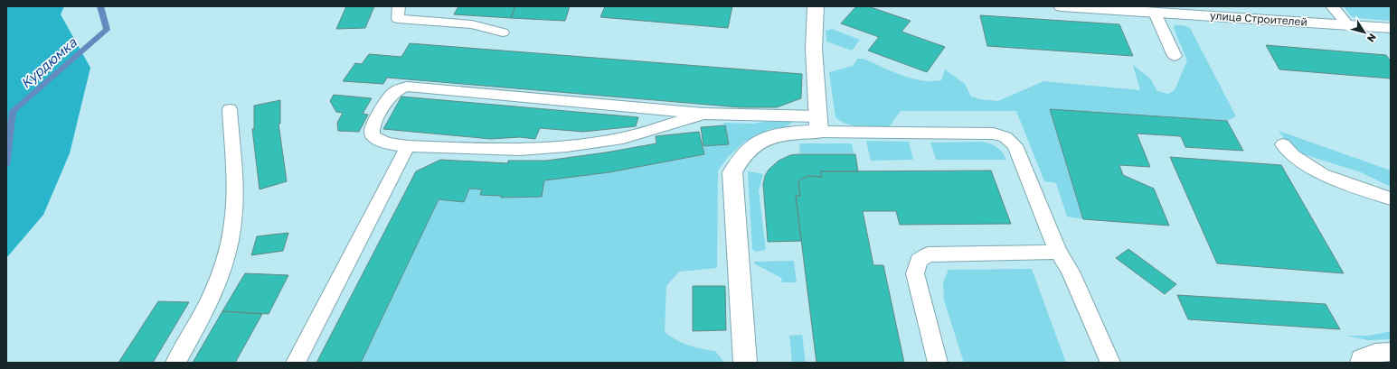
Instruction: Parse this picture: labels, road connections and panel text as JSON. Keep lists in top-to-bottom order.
{
  "streets": {
    "street": ["улица Строителей"]
  },
  "water": ["Курдюмка"],
  "north": "bottom right"
}
